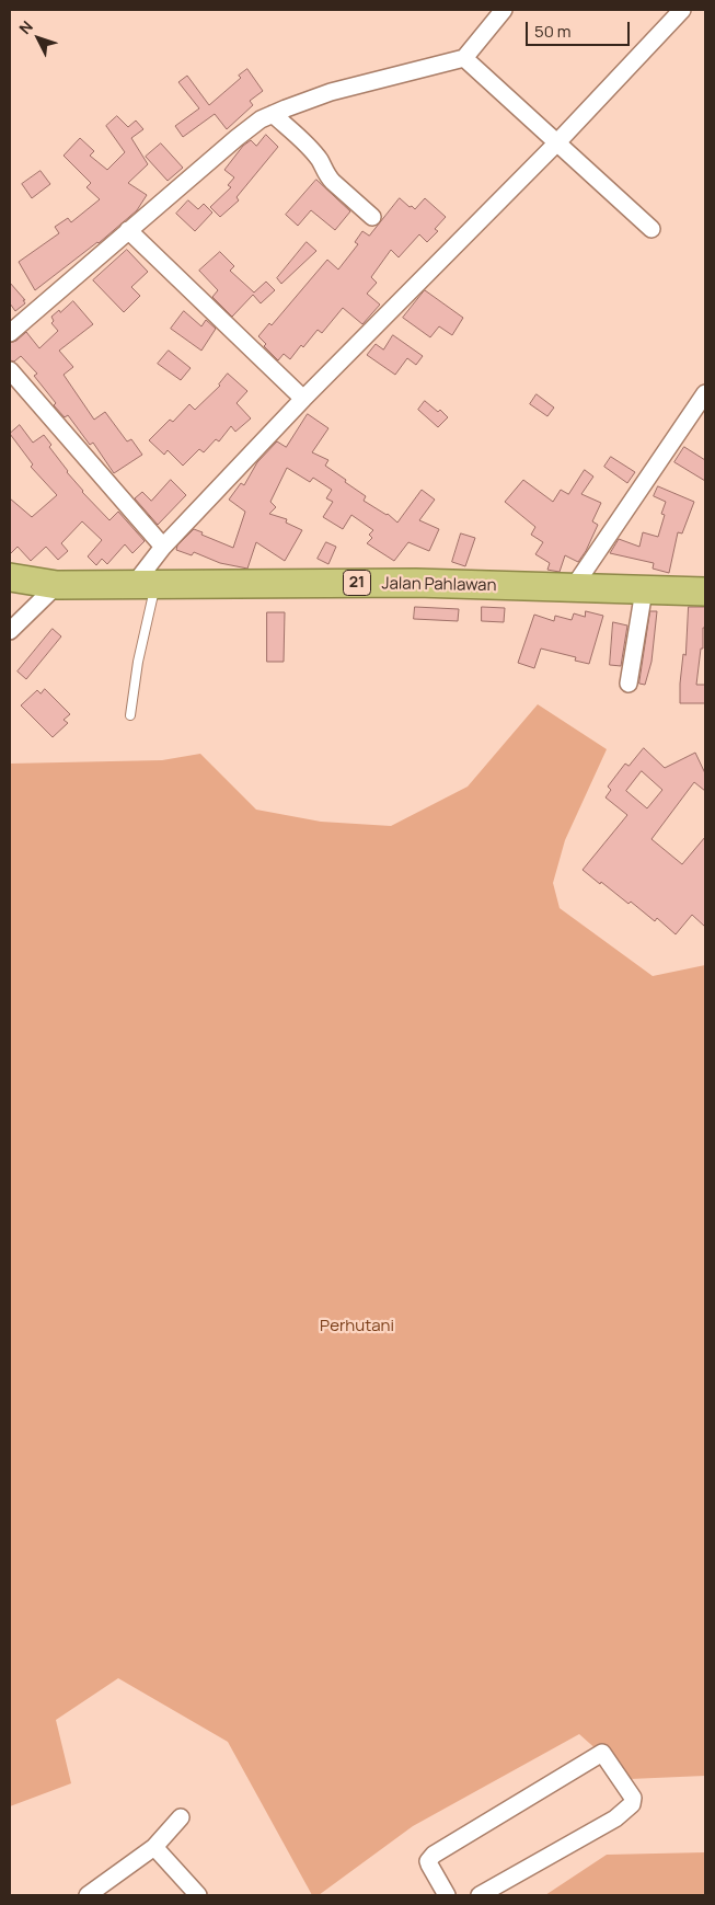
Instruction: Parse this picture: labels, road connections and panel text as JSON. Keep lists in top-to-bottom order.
{
  "streets": {
    "highway": ["21", "Jalan Pahlawan"]
  },
  "parks": ["Perhutani"],
  "scale_bar": "50 m",
  "north": "top left"
}
